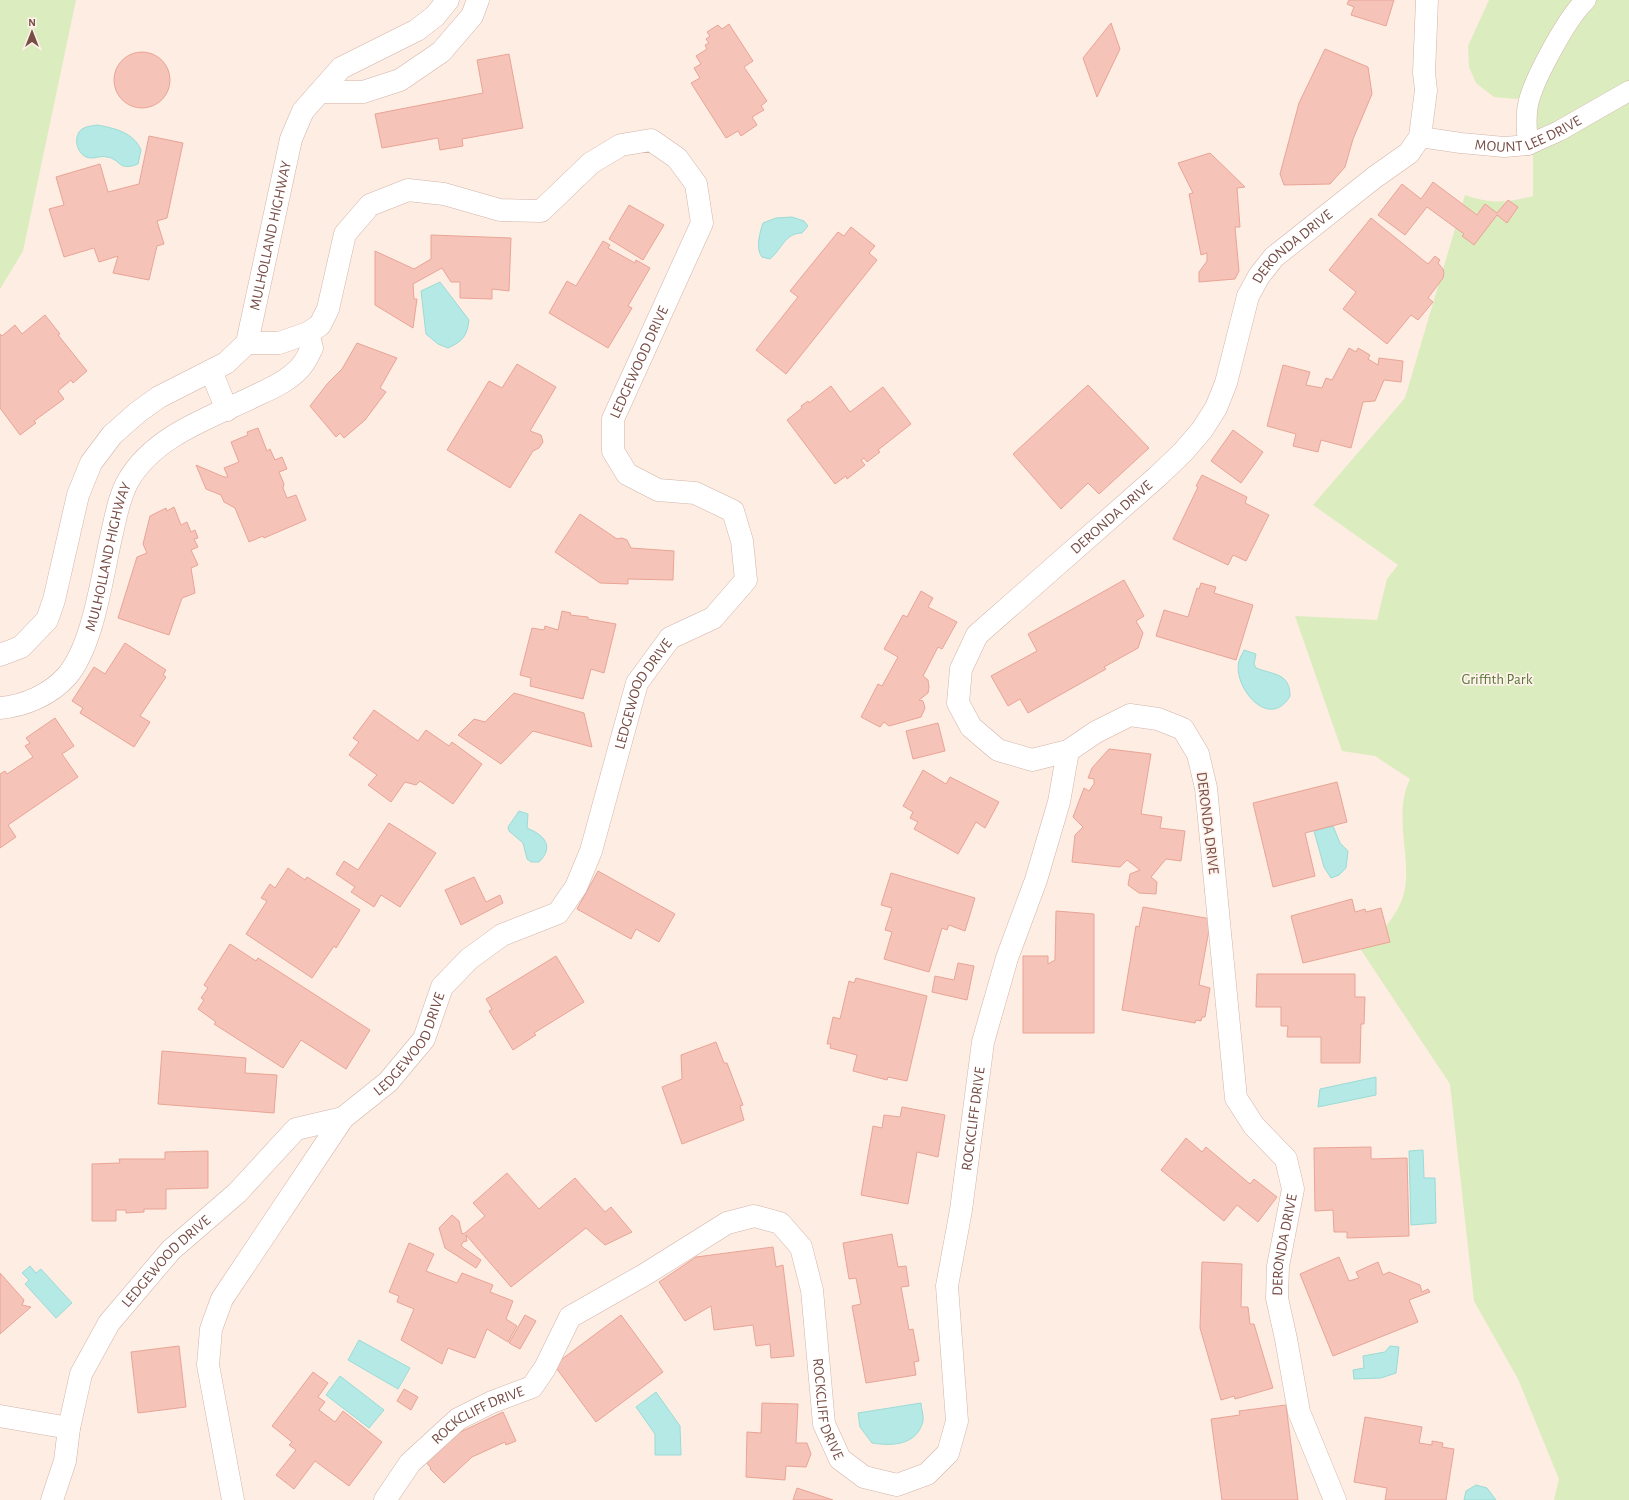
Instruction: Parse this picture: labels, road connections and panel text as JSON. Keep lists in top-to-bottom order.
{
  "streets": {
    "street": [
      "MULHOLLAND HIGHWAY",
      "DERONDA DRIVE",
      "LEDGEWOOD DRIVE",
      "ROCKCLIFF DRIVE"
    ],
    "lane": ["MOUNT LEE DRIVE"]
  },
  "crossings": [
    ["MOUNT LEE DRIVE", "DERONDA DRIVE"],
    ["MULHOLLAND HIGHWAY", "LEDGEWOOD DRIVE"],
    ["DERONDA DRIVE", "ROCKCLIFF DRIVE"]
  ],
  "parks": ["Griffith Park"],
  "north": "top"
}
